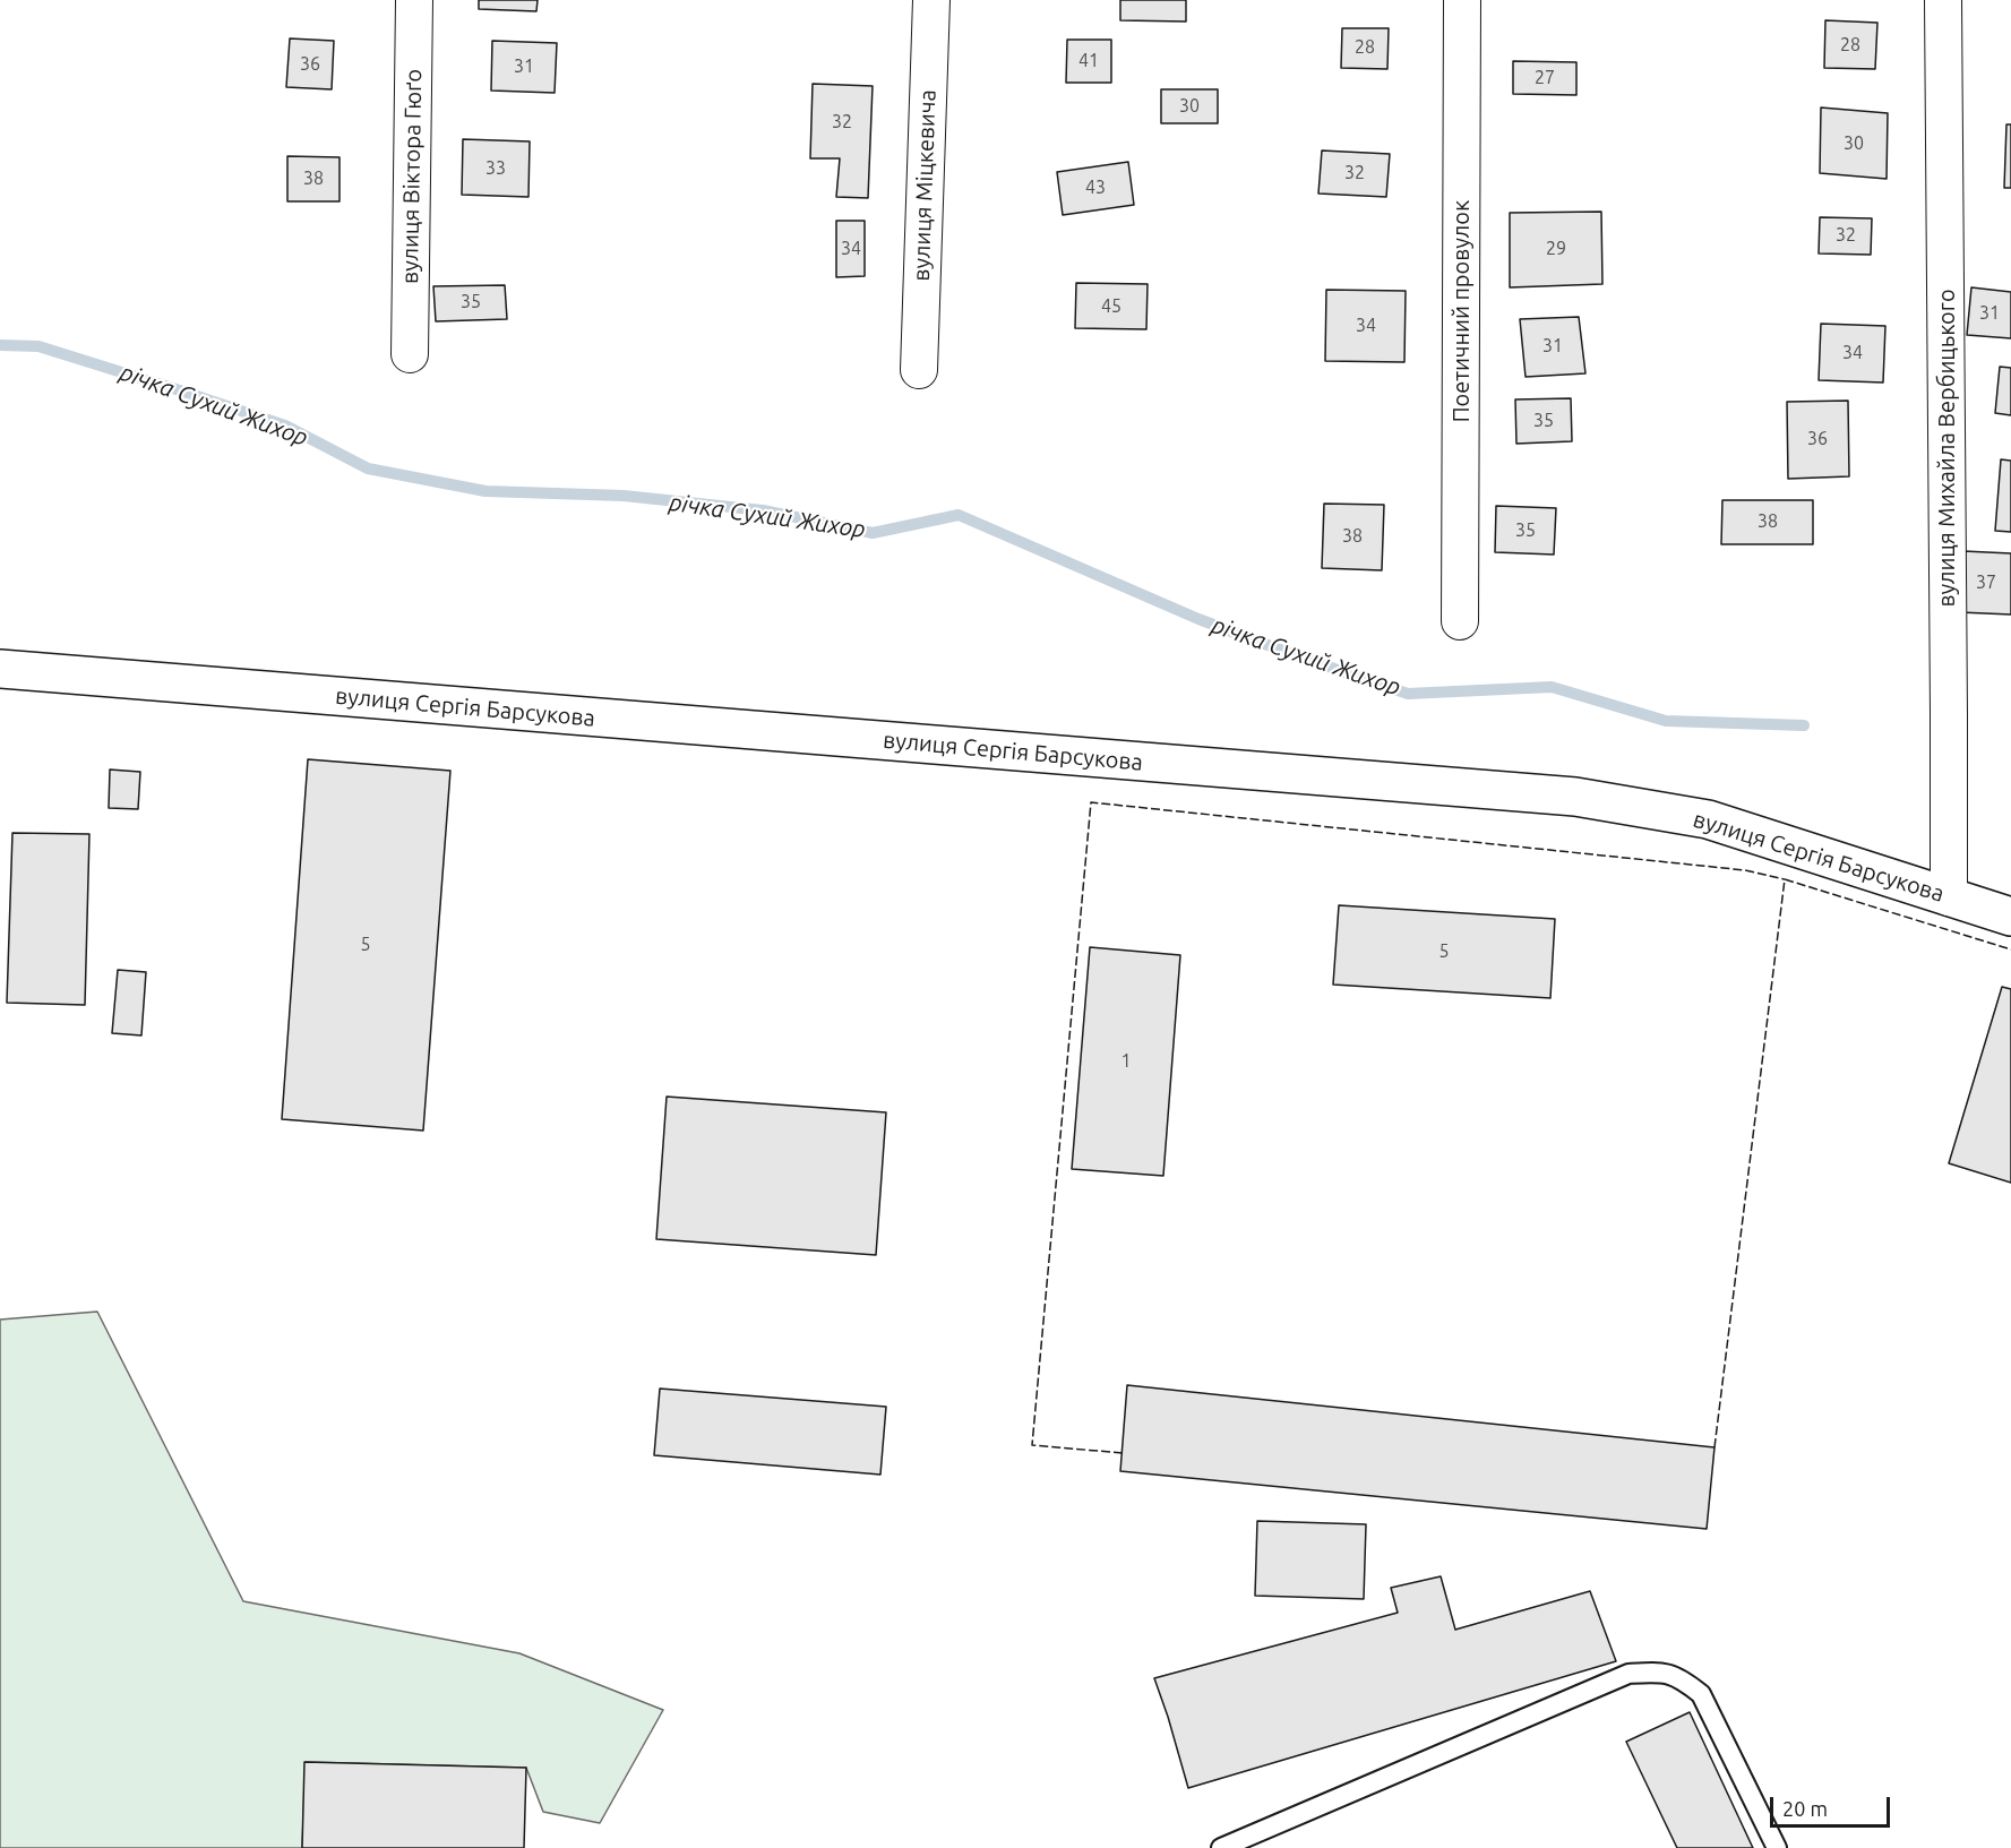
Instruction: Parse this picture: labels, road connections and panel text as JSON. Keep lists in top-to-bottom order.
{
  "streets": {
    "main road": ["вулиця Сергія Барсукова"],
    "street": [
      "вулиця Віктора Гюґо",
      "вулиця Міцкевича",
      "Поетичний провулок",
      "вулиця Михайла Вербицького"
    ]
  },
  "crossings": [
    ["вулиця Михайла Вербицького", "вулиця Сергія Барсукова"]
  ],
  "water": ["річка Сухий Жихор"],
  "house_numbers": [
    "28",
    "28",
    "41",
    "36",
    "31",
    "27",
    "30",
    "32",
    "30",
    "33",
    "32",
    "38",
    "43",
    "32",
    "34",
    "29",
    "35",
    "45",
    "31",
    "34",
    "31",
    "34",
    "35",
    "36",
    "38",
    "35",
    "38",
    "37",
    "5",
    "5",
    "1"
  ],
  "scale_bar": "20 m"
}
